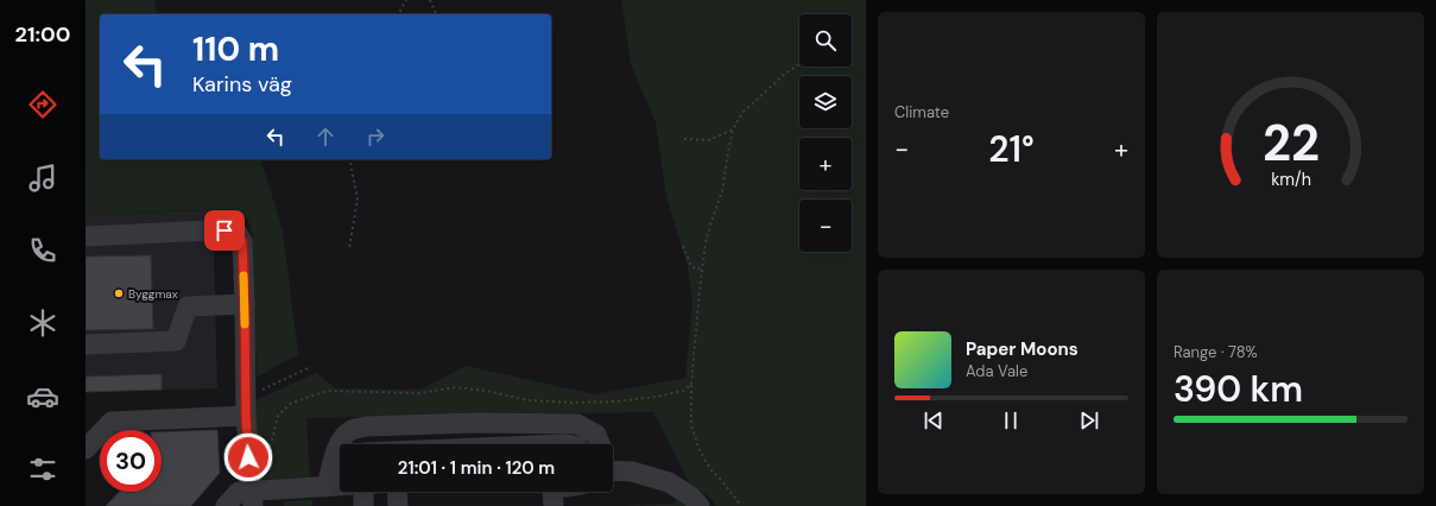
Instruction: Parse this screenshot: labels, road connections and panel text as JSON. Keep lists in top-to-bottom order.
{
  "places": ["Byggmax"],
  "page": {
    "tabs": "21:00",
    "tile": [
      "Climate",
      ["Range · 78%", "390 km"]
    ],
    "map_buttons": ["+", "−"],
    "turn": ["110 m", "Karins väg"],
    "heat": ["−", "21°", "+"],
    "song": ["Paper Moons", "Ada Vale"],
    "limit": "30",
    "trip": "21:01 · 1 min · 120 m",
    "gauge": ["22", "km/h"]
  }
}
